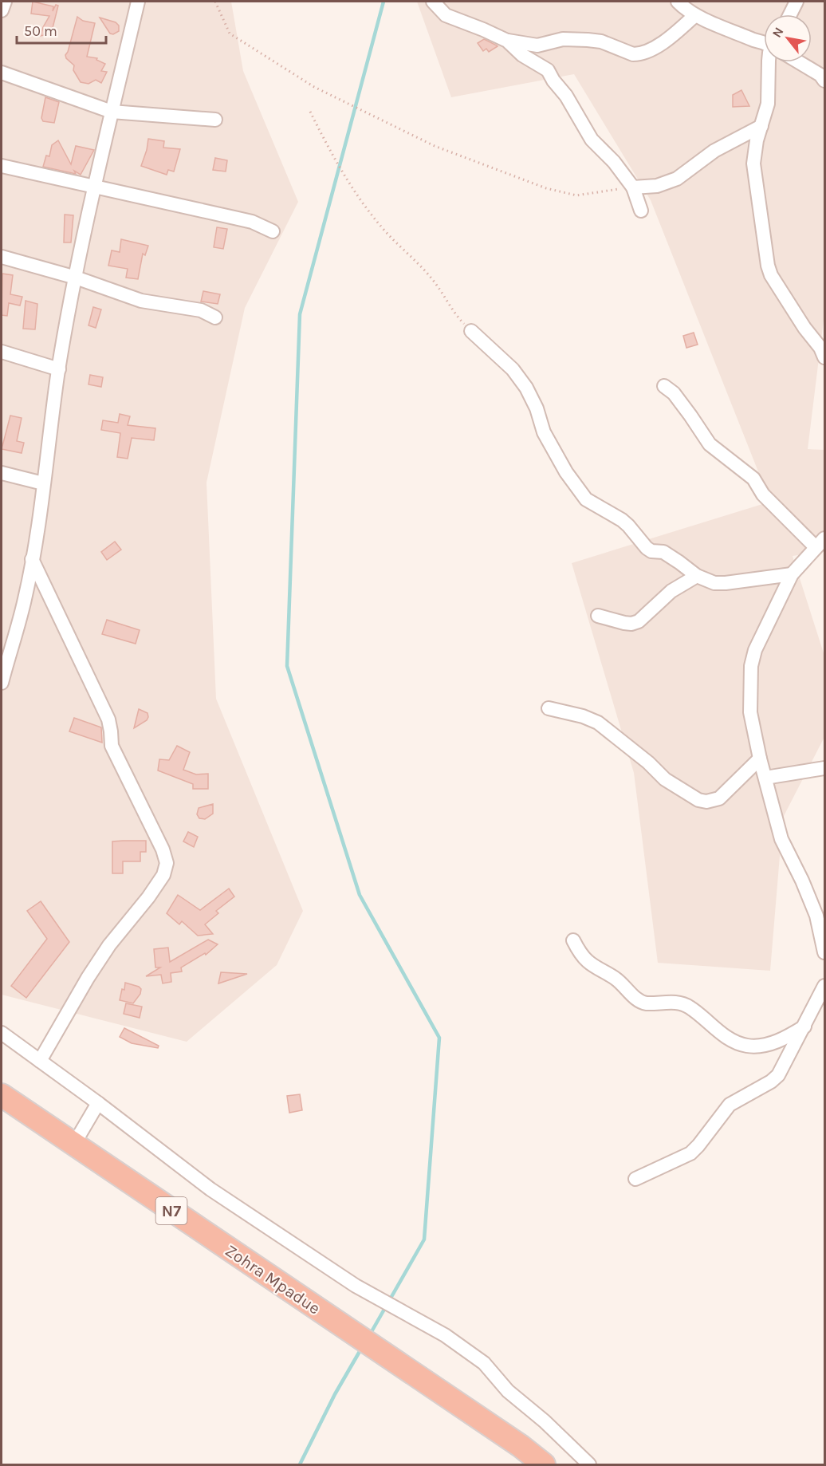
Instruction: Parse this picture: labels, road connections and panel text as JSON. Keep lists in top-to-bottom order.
{
  "streets": {
    "highway": ["N7", "Zohra Mpadue"]
  },
  "scale_bar": "50 m",
  "north": "top left"
}
